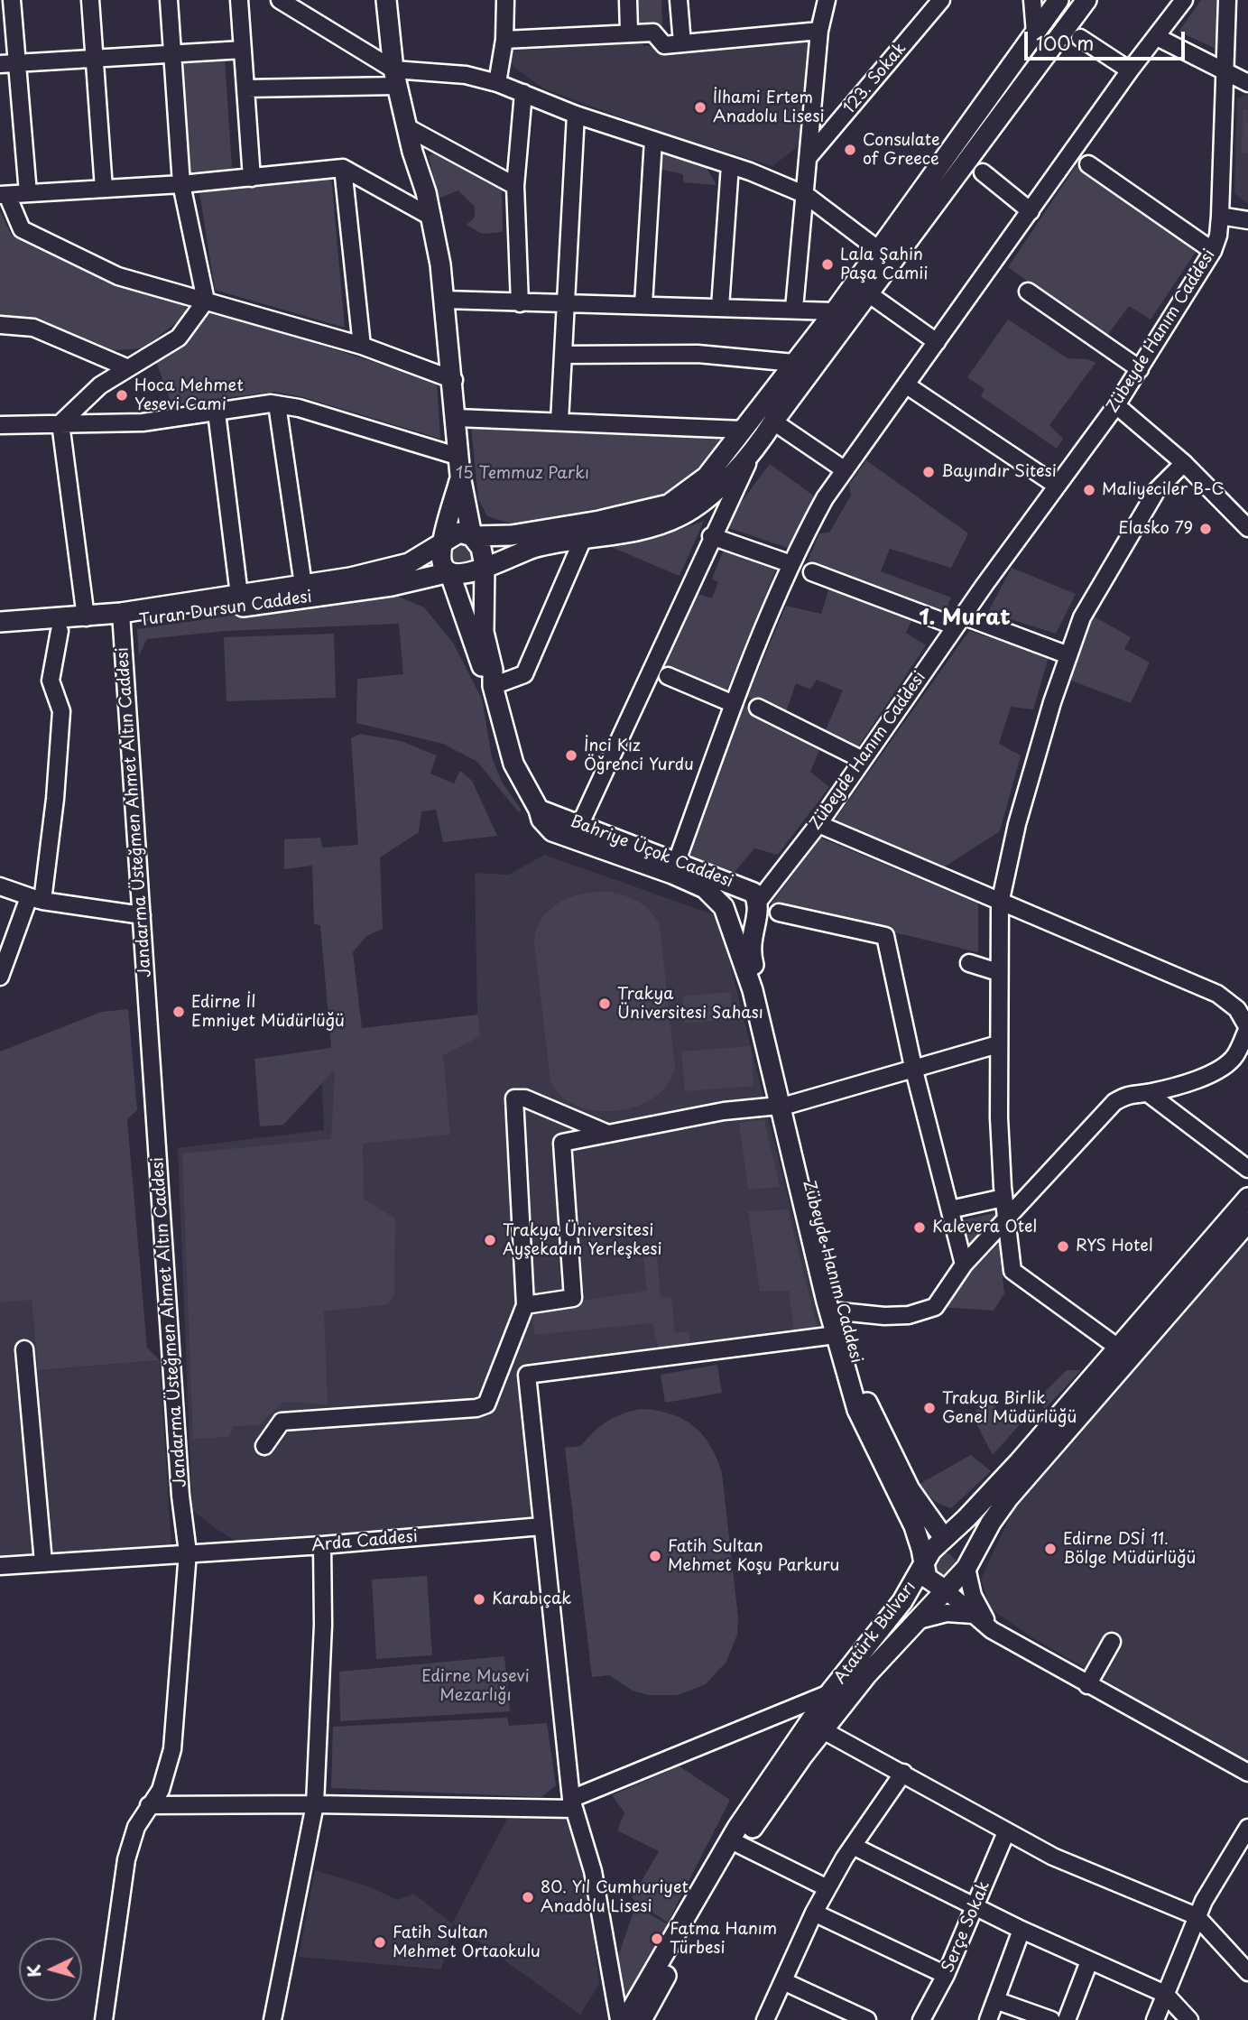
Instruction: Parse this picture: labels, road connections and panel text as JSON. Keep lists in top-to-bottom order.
{
  "streets": {
    "main road": [
      "Zübeyde Hanım Caddesi",
      "Turan Dursun Caddesi",
      "Bahriye Üçok Caddesi",
      "Atatürk Bulvarı"
    ],
    "street": [
      "123. Sokak",
      "Jandarma Üsteğmen Ahmet Altın Caddesi",
      "Arda Caddesi",
      "Serçe Sokak"
    ]
  },
  "crossings": [
    ["Zübeyde Hanım Caddesi", "Bahriye Üçok Caddesi"],
    ["Zübeyde Hanım Caddesi", "Atatürk Bulvarı"],
    ["Turan Dursun Caddesi", "Jandarma Üsteğmen Ahmet Altın Caddesi"],
    ["Turan Dursun Caddesi", "Bahriye Üçok Caddesi"],
    ["Jandarma Üsteğmen Ahmet Altın Caddesi", "Arda Caddesi"]
  ],
  "districts": ["1. Murat"],
  "parks": ["15 Temmuz Parkı", "Edirne Musevi Mezarlığı"],
  "places": [
    "İlhami Ertem Anadolu Lisesi",
    "Consulate of Greece",
    "Lala Şahin Paşa Camii",
    "Hoca Mehmet Yesevi Cami",
    "Bayındır Sitesi",
    "Maliyeciler B-C",
    "Elasko 79",
    "İnci Kız Öğrenci Yurdu",
    "Trakya Üniversitesi Sahası",
    "Edirne İl Emniyet Müdürlüğü",
    "Kalevera Otel",
    "Trakya Üniversitesi Ayşekadın Yerleşkesi",
    "RYS Hotel",
    "Trakya Birlik Genel Müdürlüğü",
    "Edirne DSİ 11. Bölge Müdürlüğü",
    "Fatih Sultan Mehmet Koşu Parkuru",
    "Karabıçak",
    "80. Yıl Cumhuriyet Anadolu Lisesi",
    "Fatma Hanım Türbesi",
    "Fatih Sultan Mehmet Ortaokulu"
  ],
  "scale_bar": "100 m",
  "north": "left"
}
